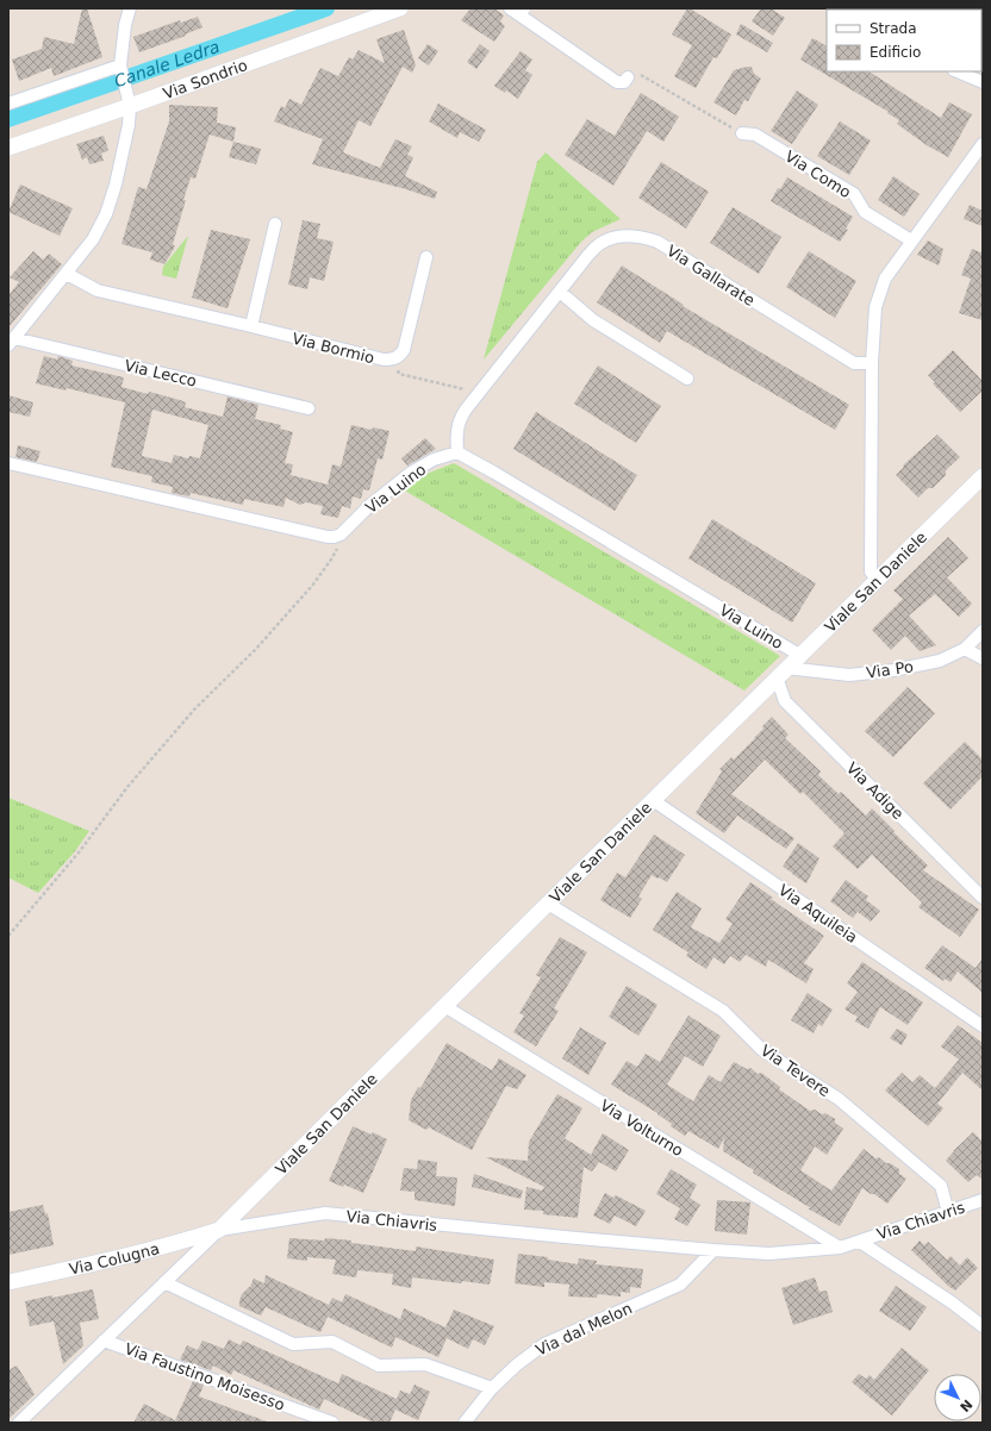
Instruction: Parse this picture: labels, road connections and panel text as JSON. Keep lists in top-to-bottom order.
{
  "streets": {
    "street": [
      "Via Sondrio",
      "Via Como",
      "Via Gallarate",
      "Via Bormio",
      "Via Lecco",
      "Via Luino",
      "Viale San Daniele",
      "Via Po",
      "Via Adige",
      "Via Aquileia",
      "Via Tevere",
      "Via Volturno",
      "Via Chiavris",
      "Via Colugna",
      "Via dal Melon",
      "Via Faustino Moisesso"
    ]
  },
  "crossings": [
    ["Via Sondrio", "Via Lecco"],
    ["Via Gallarate", "Via Luino"],
    ["Via Bormio", "Via Lecco"],
    ["Via Luino", "Viale San Daniele"],
    ["Viale San Daniele", "Via Po"],
    ["Viale San Daniele", "Via Adige"],
    ["Viale San Daniele", "Via Aquileia"],
    ["Viale San Daniele", "Via Tevere"],
    ["Viale San Daniele", "Via Volturno"],
    ["Viale San Daniele", "Via Chiavris"],
    ["Viale San Daniele", "Via Colugna"],
    ["Viale San Daniele", "Via Faustino Moisesso"],
    ["Via Po", "Via Adige"],
    ["Via Tevere", "Via Chiavris"],
    ["Via Volturno", "Via Chiavris"],
    ["Via Chiavris", "Via Colugna"],
    ["Via Chiavris", "Via dal Melon"],
    ["Via Chiavris", "Via Faustino Moisesso"],
    ["Via Colugna", "Via Faustino Moisesso"]
  ],
  "water": ["Canale Ledra"],
  "legend": ["Strada", "Edificio"],
  "north": "bottom right"
}
